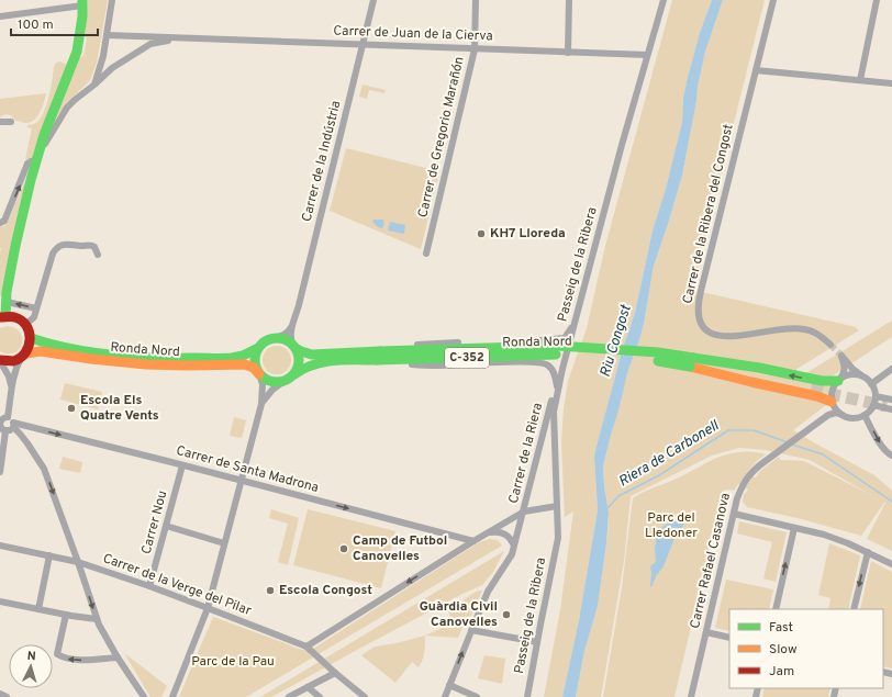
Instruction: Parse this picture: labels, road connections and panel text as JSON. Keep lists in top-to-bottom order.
{
  "streets": {
    "main road": ["Ronda Nord", "C-352"],
    "street": [
      "Carrer de Juan de la Cierva",
      "Carrer de Gregorio Marañón",
      "Carrer de la Indústria",
      "Carrer de la Ribera del Congost",
      "Passeig de la Ribera",
      "Carrer de la Riera",
      "Carrer de Santa Madrona",
      "Carrer Nou",
      "Carrer Rafael Casanova",
      "Carrer de la Verge del Pilar"
    ]
  },
  "crossings": [
    ["Carrer de Juan de la Cierva", "Carrer de Gregorio Marañón"],
    ["Carrer de Juan de la Cierva", "Carrer de la Indústria"],
    ["Carrer de Juan de la Cierva", "Passeig de la Ribera"],
    ["Passeig de la Ribera", "Carrer de la Riera"],
    ["Ronda Nord", "C-352"],
    ["Carrer de Santa Madrona", "Carrer Nou"],
    ["Carrer Nou", "Carrer de la Verge del Pilar"]
  ],
  "one_way": ["Carrer de Santa Madrona"],
  "water": ["Riu Congost", "Riera de Carbonell"],
  "parks": ["Parc del Lledoner", "Parc de la Pau"],
  "places": [
    "KH7 Lloreda",
    "Escola Els Quatre Vents",
    "Camp de Futbol Canovelles",
    "Escola Congost",
    "Guàrdia Civil Canovelles"
  ],
  "legend": ["Fast", "Slow", "Jam"],
  "scale_bar": "100 m",
  "north": "top"
}
